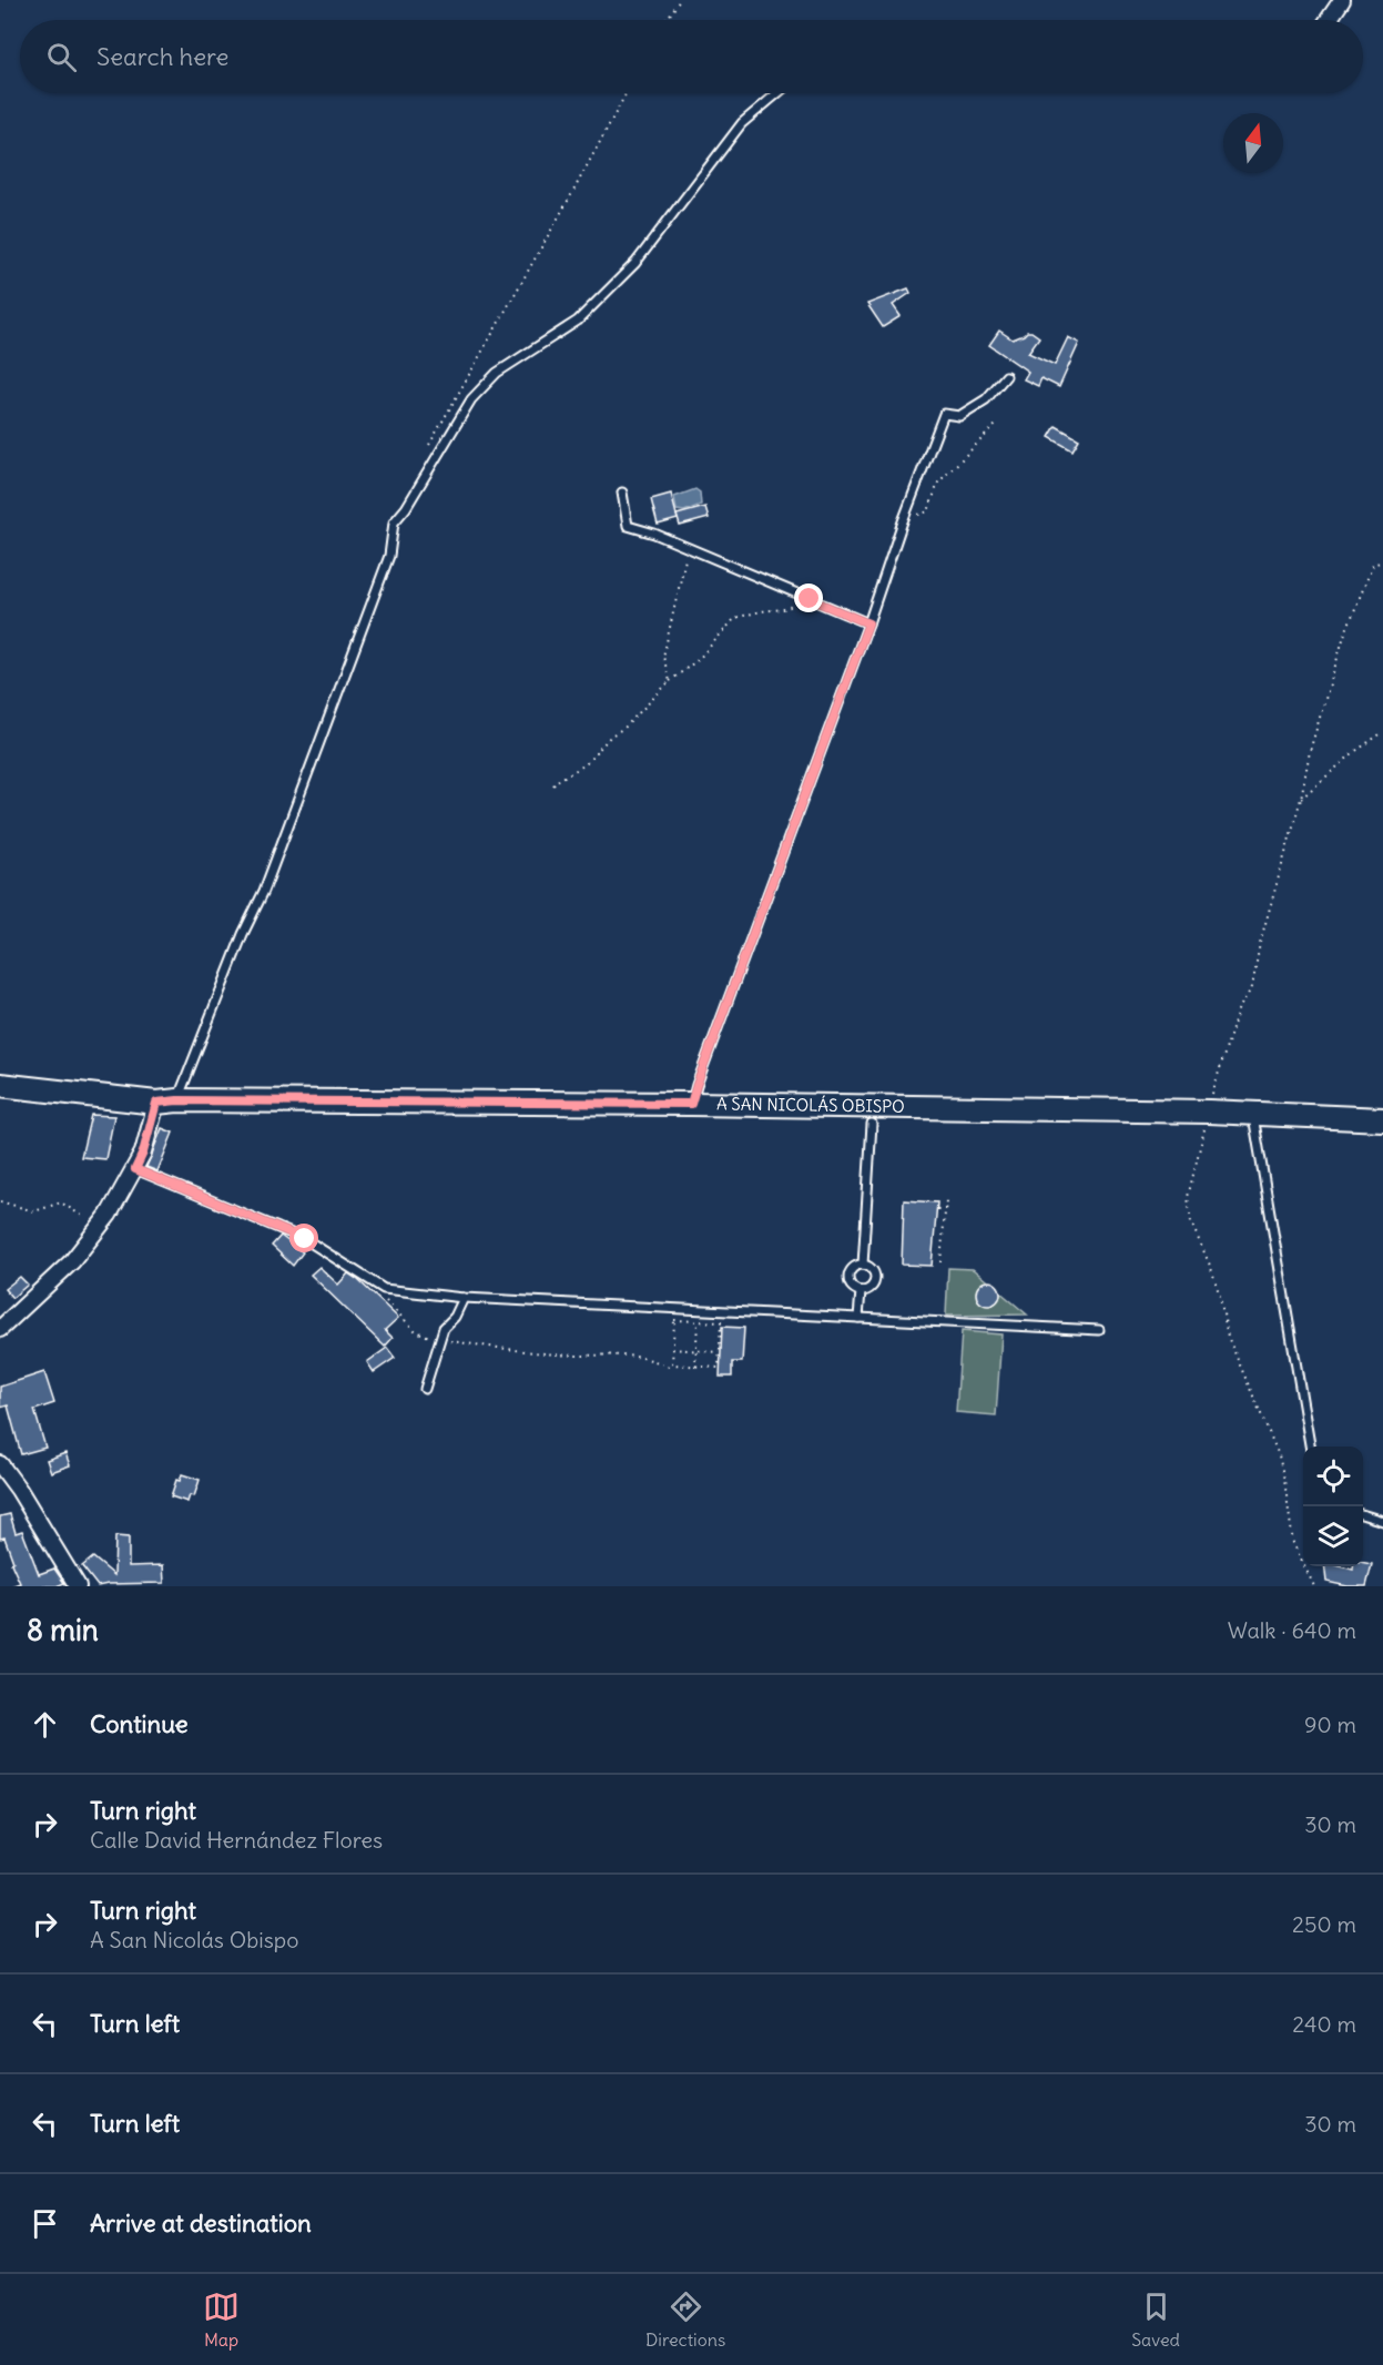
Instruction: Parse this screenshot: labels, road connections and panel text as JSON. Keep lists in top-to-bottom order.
{
  "streets": {
    "main road": ["A SAN NICOLÁS OBISPO"]
  },
  "north": "top",
  "page": {
    "search": "Search here",
    "heading": ["8 min", "Walk · 640 m"],
    "list": [
      ["Continue", "90 m"],
      ["Turn right", "Calle David Hernández Flores", "30 m"],
      ["Turn right", "A San Nicolás Obispo", "250 m"],
      ["Turn left", "240 m"],
      ["Turn left", "30 m"],
      "Arrive at destination"
    ],
    "nav": ["Map", "Directions", "Saved"]
  }
}
